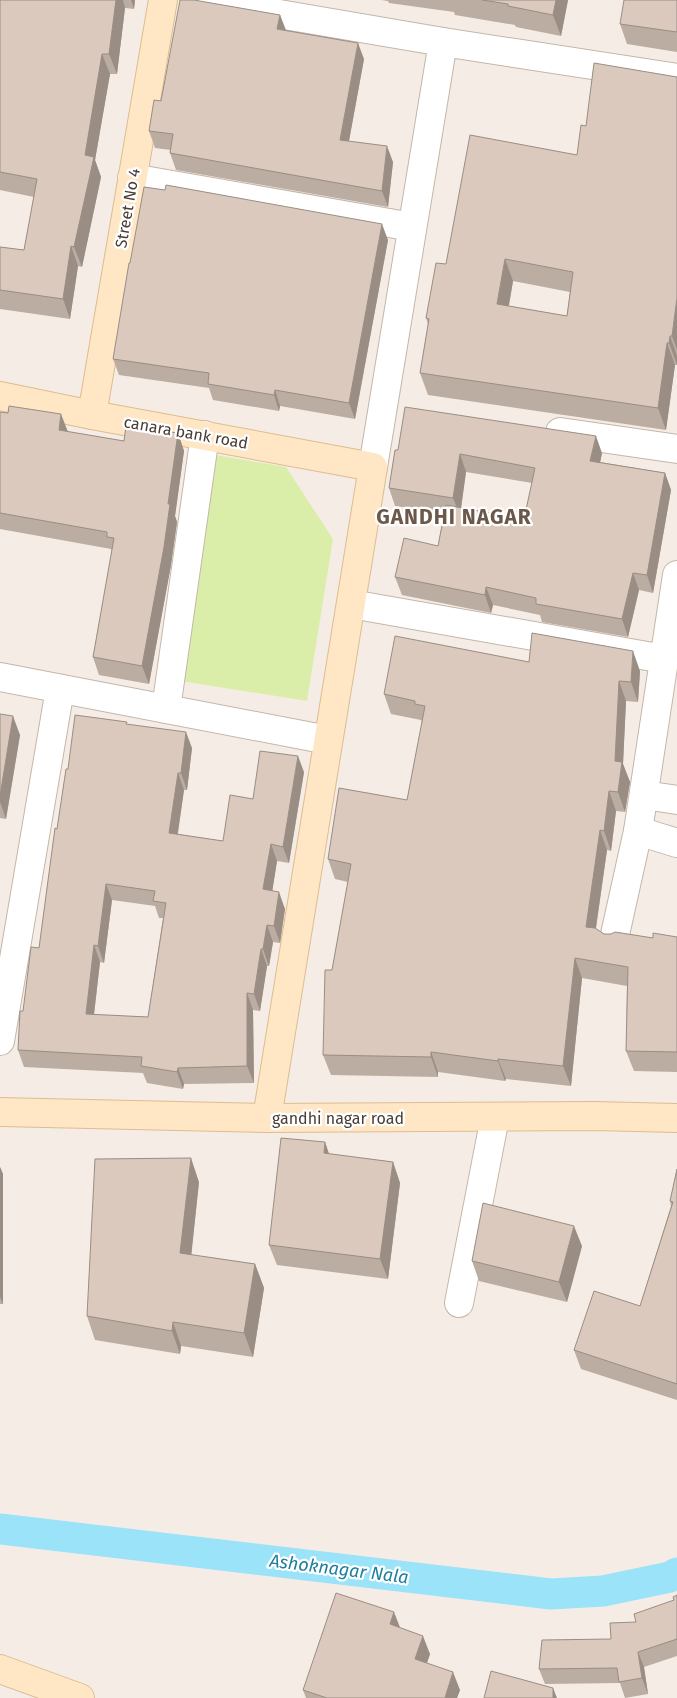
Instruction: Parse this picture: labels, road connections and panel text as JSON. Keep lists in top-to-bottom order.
{
  "streets": {
    "street": ["Street No 4", "canara bank road", "gandhi nagar road"]
  },
  "crossings": [
    ["Street No 4", "canara bank road"]
  ],
  "districts": ["GANDHI NAGAR"],
  "water": ["Ashoknagar Nala"]
}
